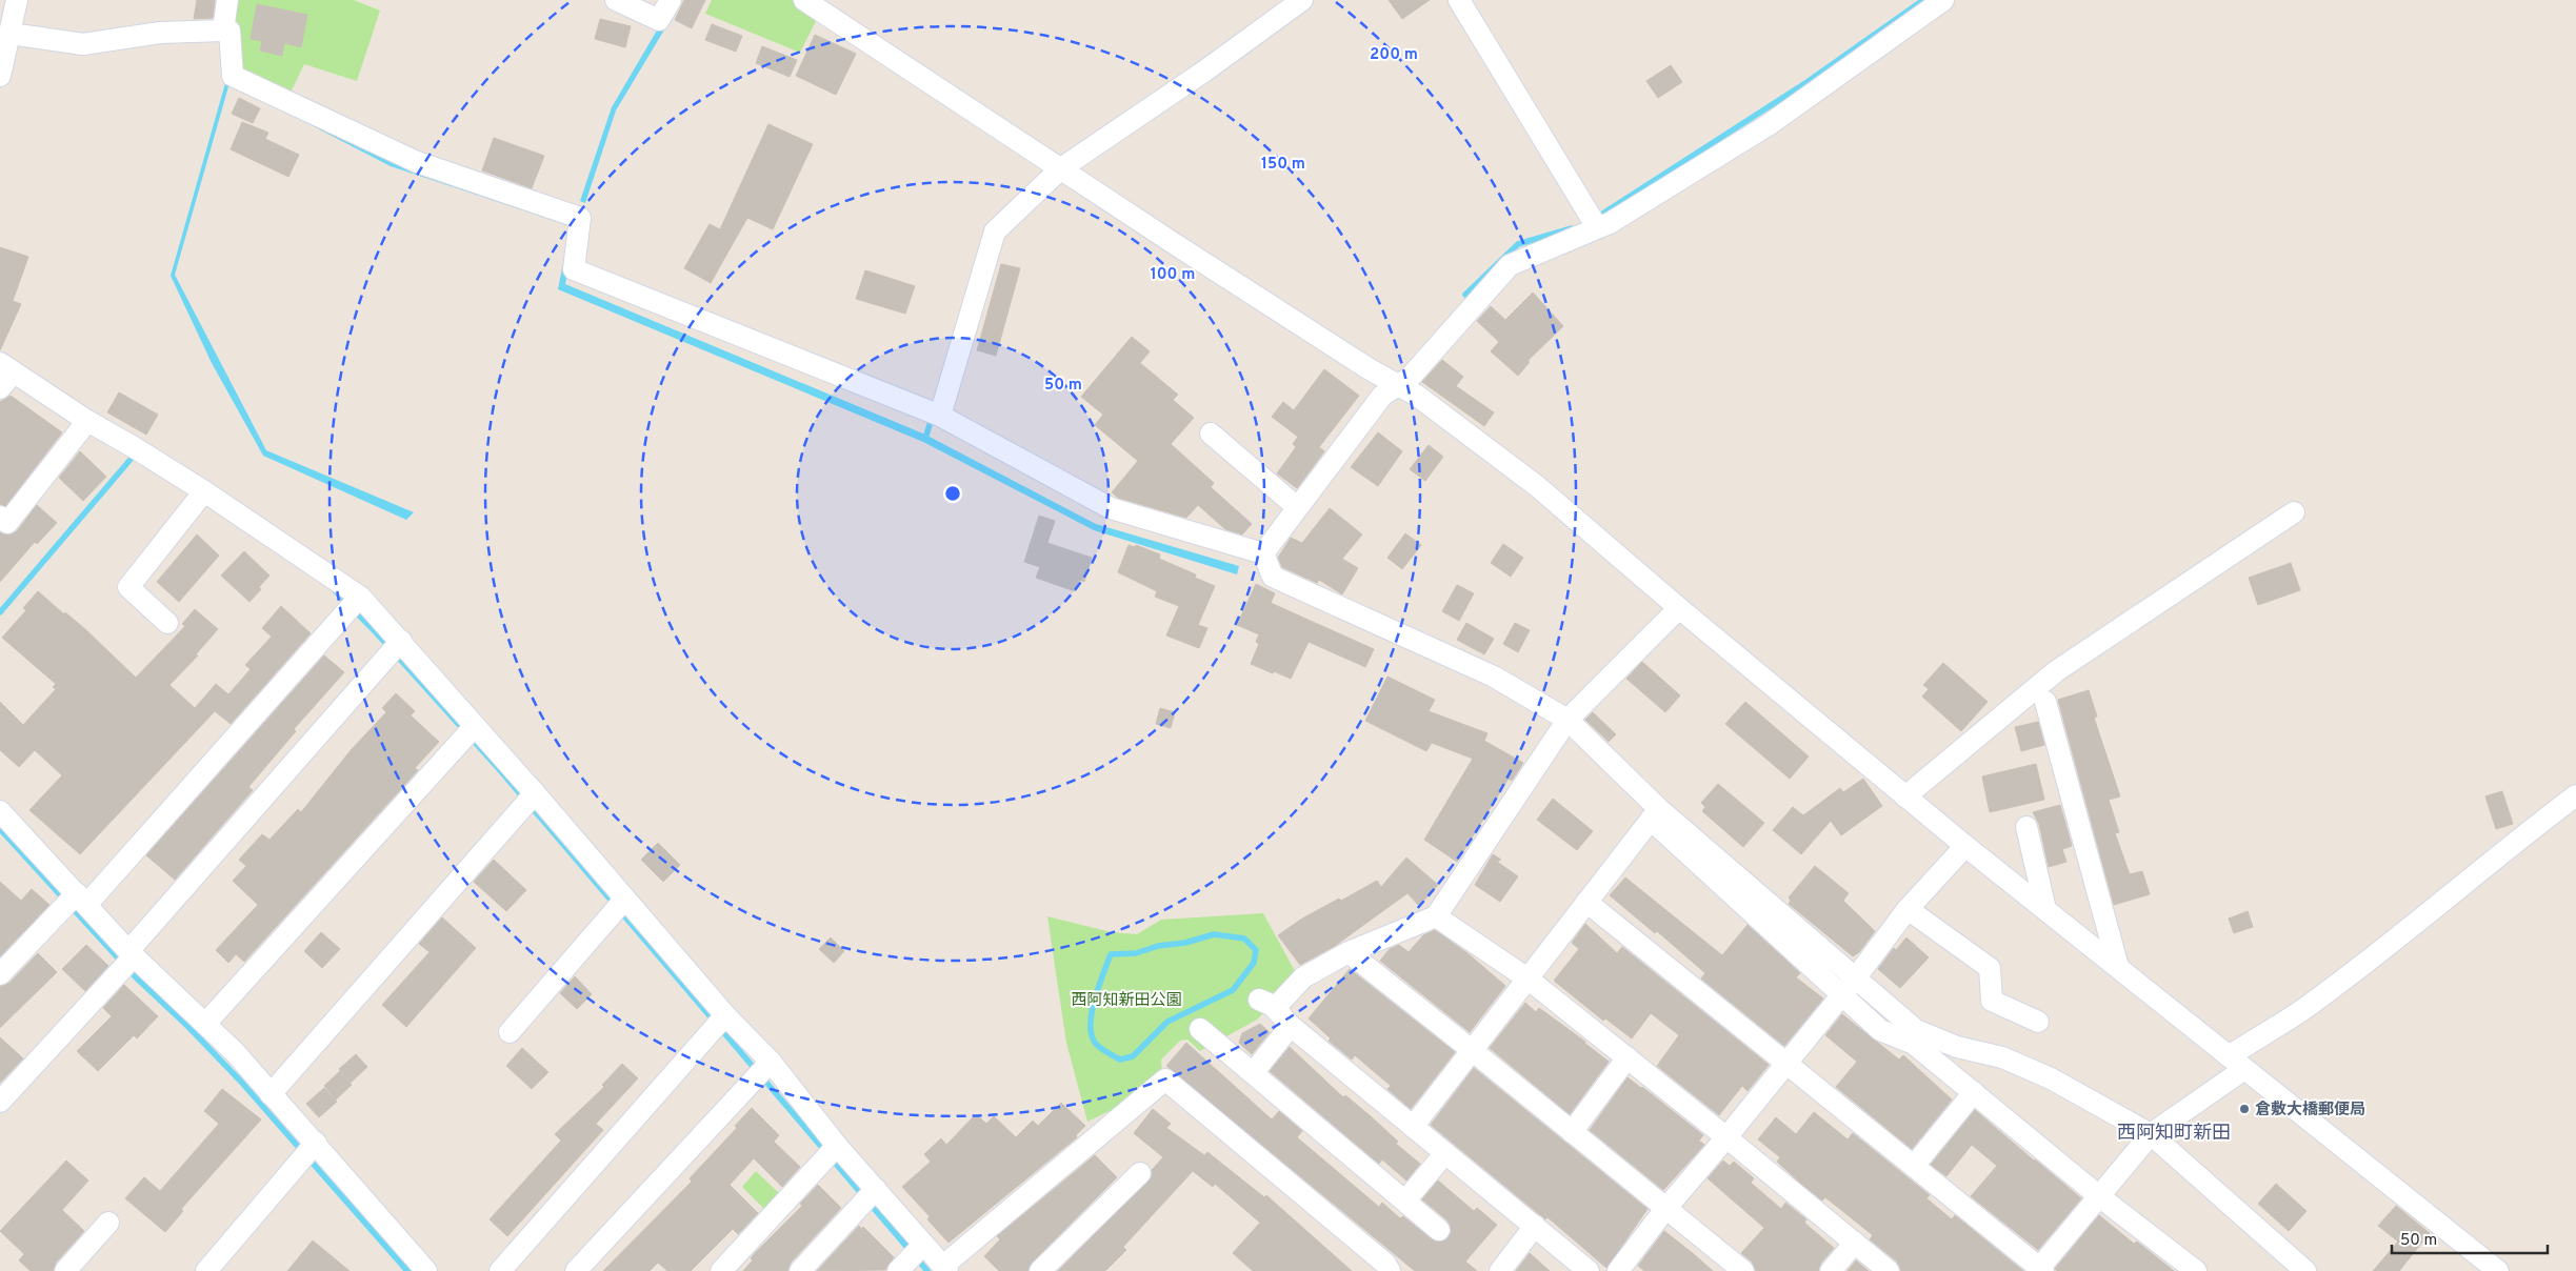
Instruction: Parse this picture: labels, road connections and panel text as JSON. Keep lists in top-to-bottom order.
{
  "districts": ["西阿知町新田"],
  "parks": ["西阿知新田公園"],
  "places": ["倉敷大橋郵便局"],
  "scale_bar": "50 m",
  "rings": [
    "200 m",
    "150 m",
    "100 m",
    "50 m"
  ]
}
